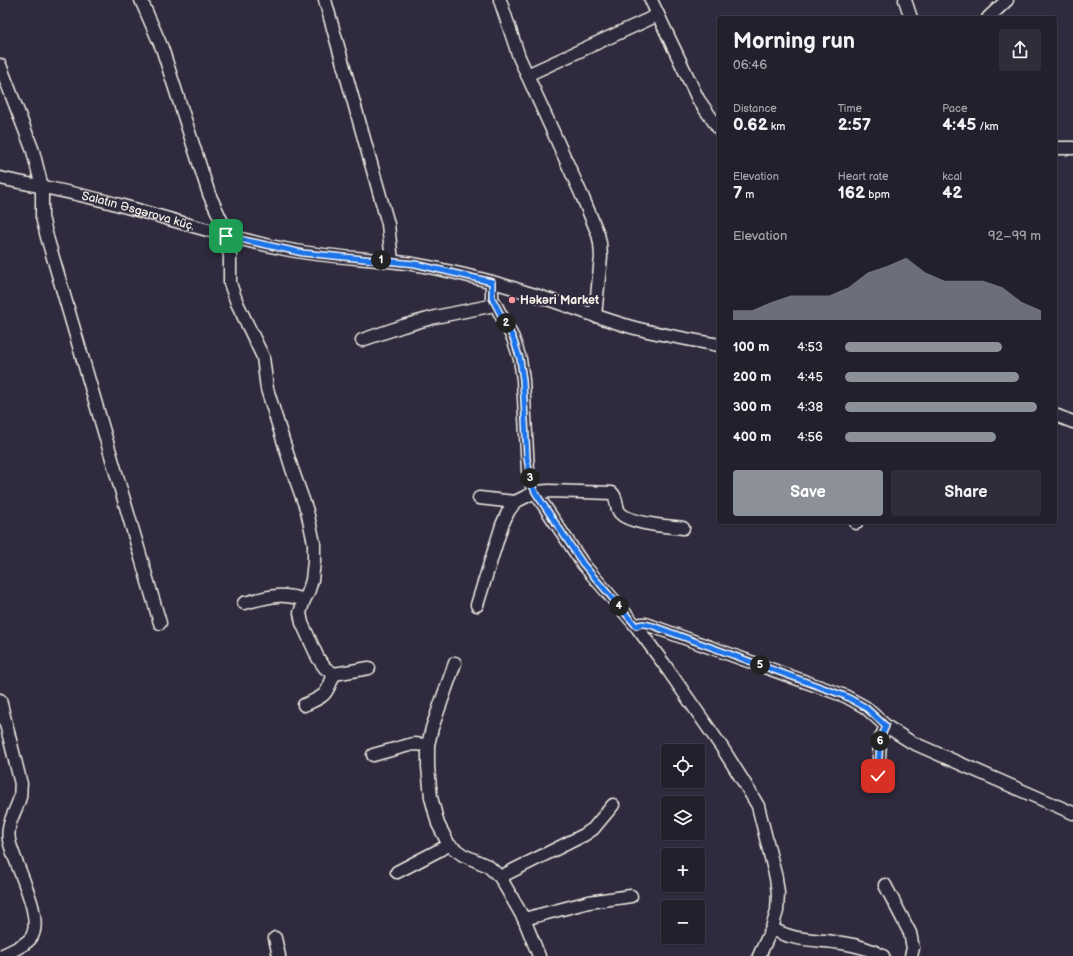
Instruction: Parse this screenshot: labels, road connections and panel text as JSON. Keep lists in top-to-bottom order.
{
  "streets": {
    "street": ["Salatın Əsgərova küç."]
  },
  "places": ["Həkəri Market"],
  "page": {
    "heading": ["Morning run", "06:46"],
    "stats": [
      ["Distance", "0.62 km"],
      ["Time", "2:57"],
      ["Pace", "4:45 /km"],
      ["Elevation", "7 m"],
      ["Heart rate", "162 bpm"],
      ["kcal", "42"]
    ],
    "chart": ["Elevation", "92–99 m"],
    "pins": [
      "1",
      "2",
      "3",
      "4",
      "5",
      "6"
    ],
    "list": [
      {
        "name": "100 m",
        "note": "4:53"
      },
      {
        "name": "200 m",
        "note": "4:45"
      },
      {
        "name": "300 m",
        "note": "4:38"
      },
      {
        "name": "400 m",
        "note": "4:56"
      }
    ],
    "buttons": ["Save", "Share"],
    "map_buttons": ["+", "−"]
  }
}
